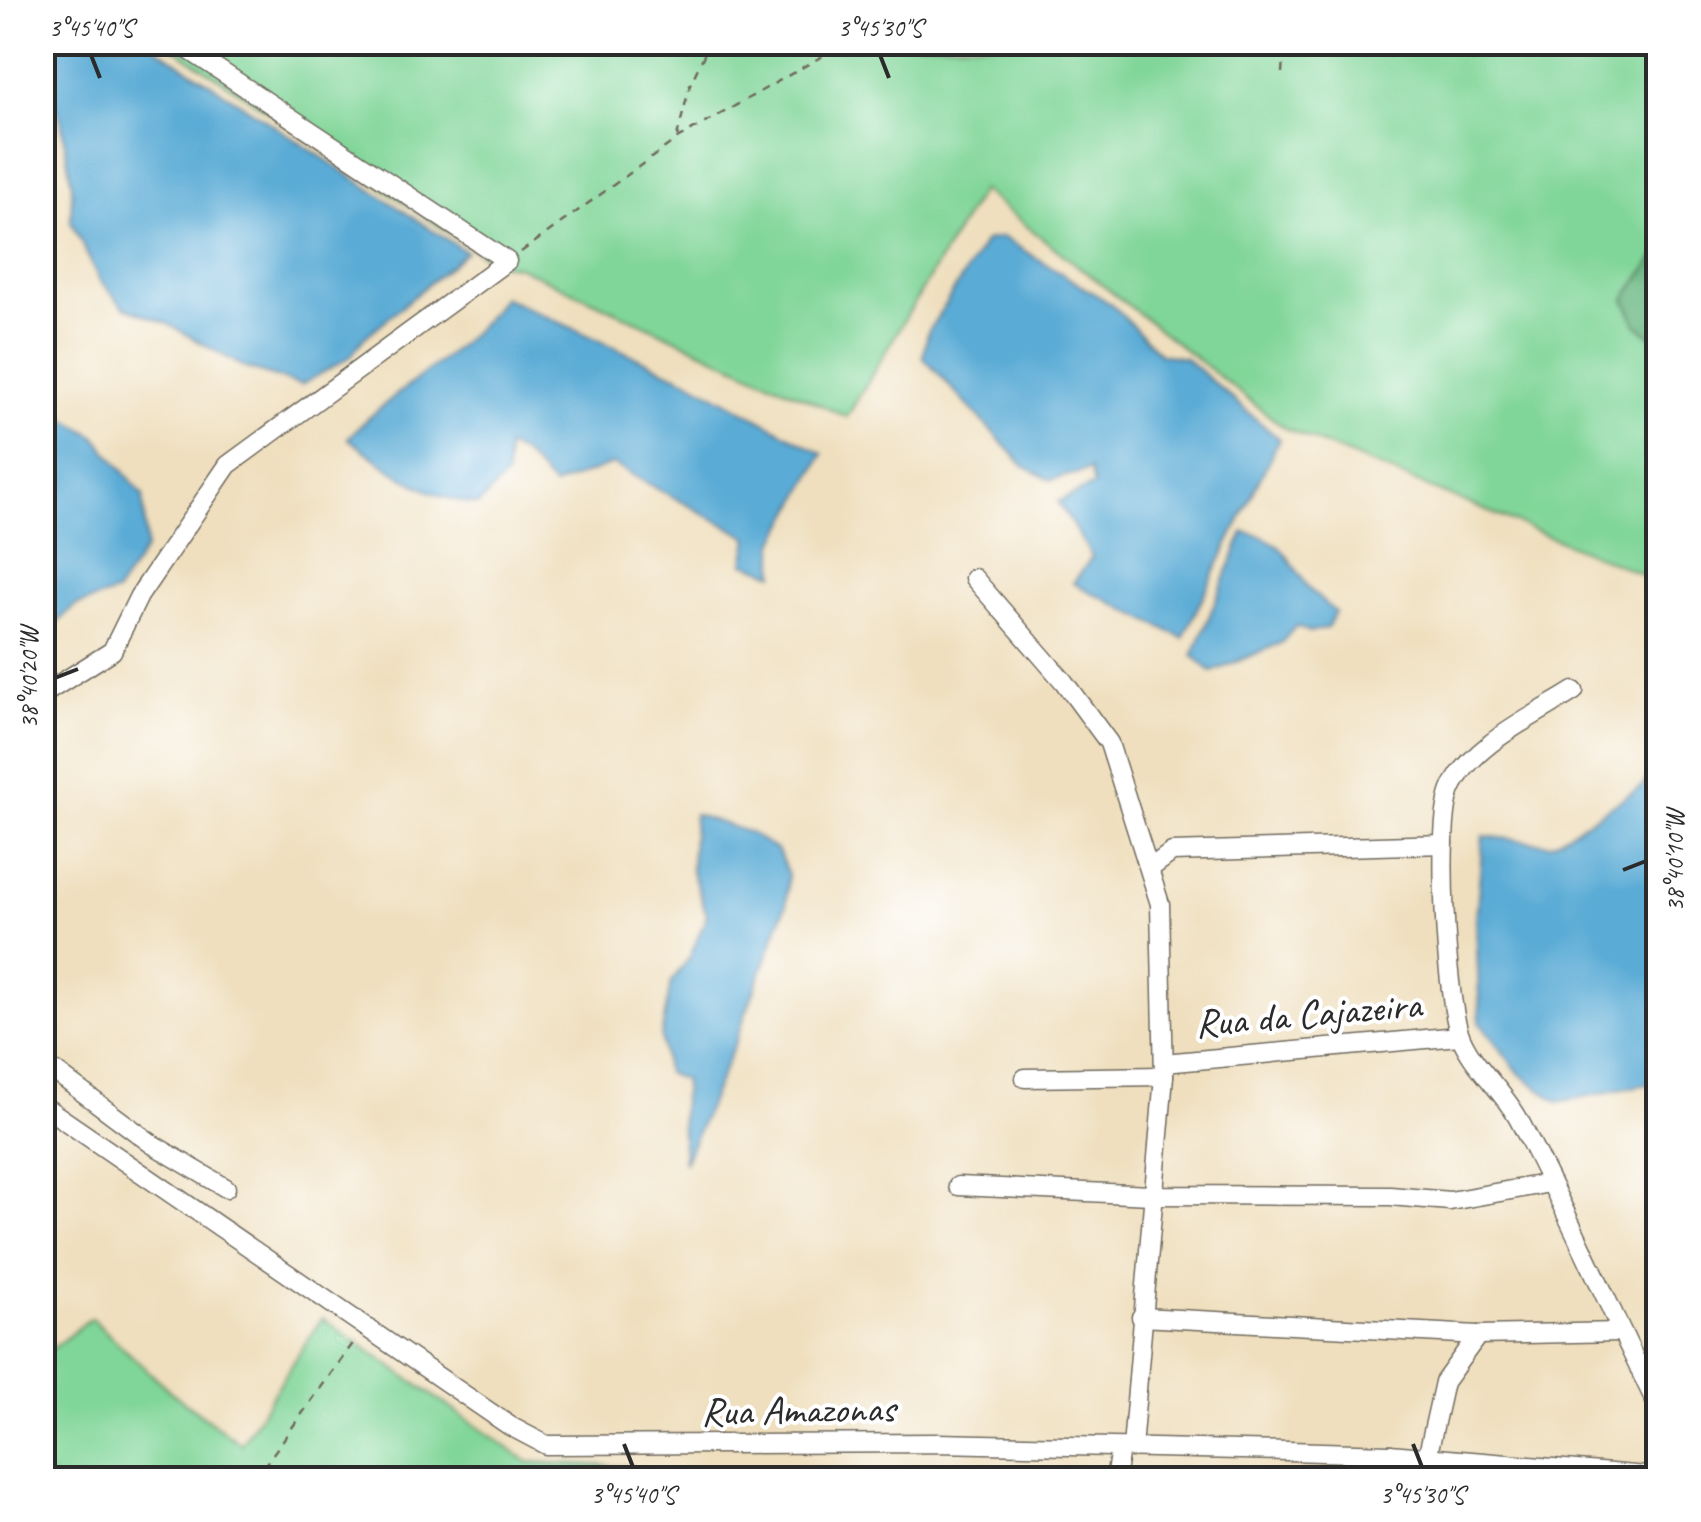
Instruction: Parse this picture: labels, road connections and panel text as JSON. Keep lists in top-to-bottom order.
{
  "streets": {
    "street": ["Rua da Cajazeira", "Rua Amazonas"]
  },
  "coordinates": [
    "3°45'40\"S",
    "3°45'30\"S",
    "38°40'20\"W",
    "38°40'10\"W"
  ]
}
